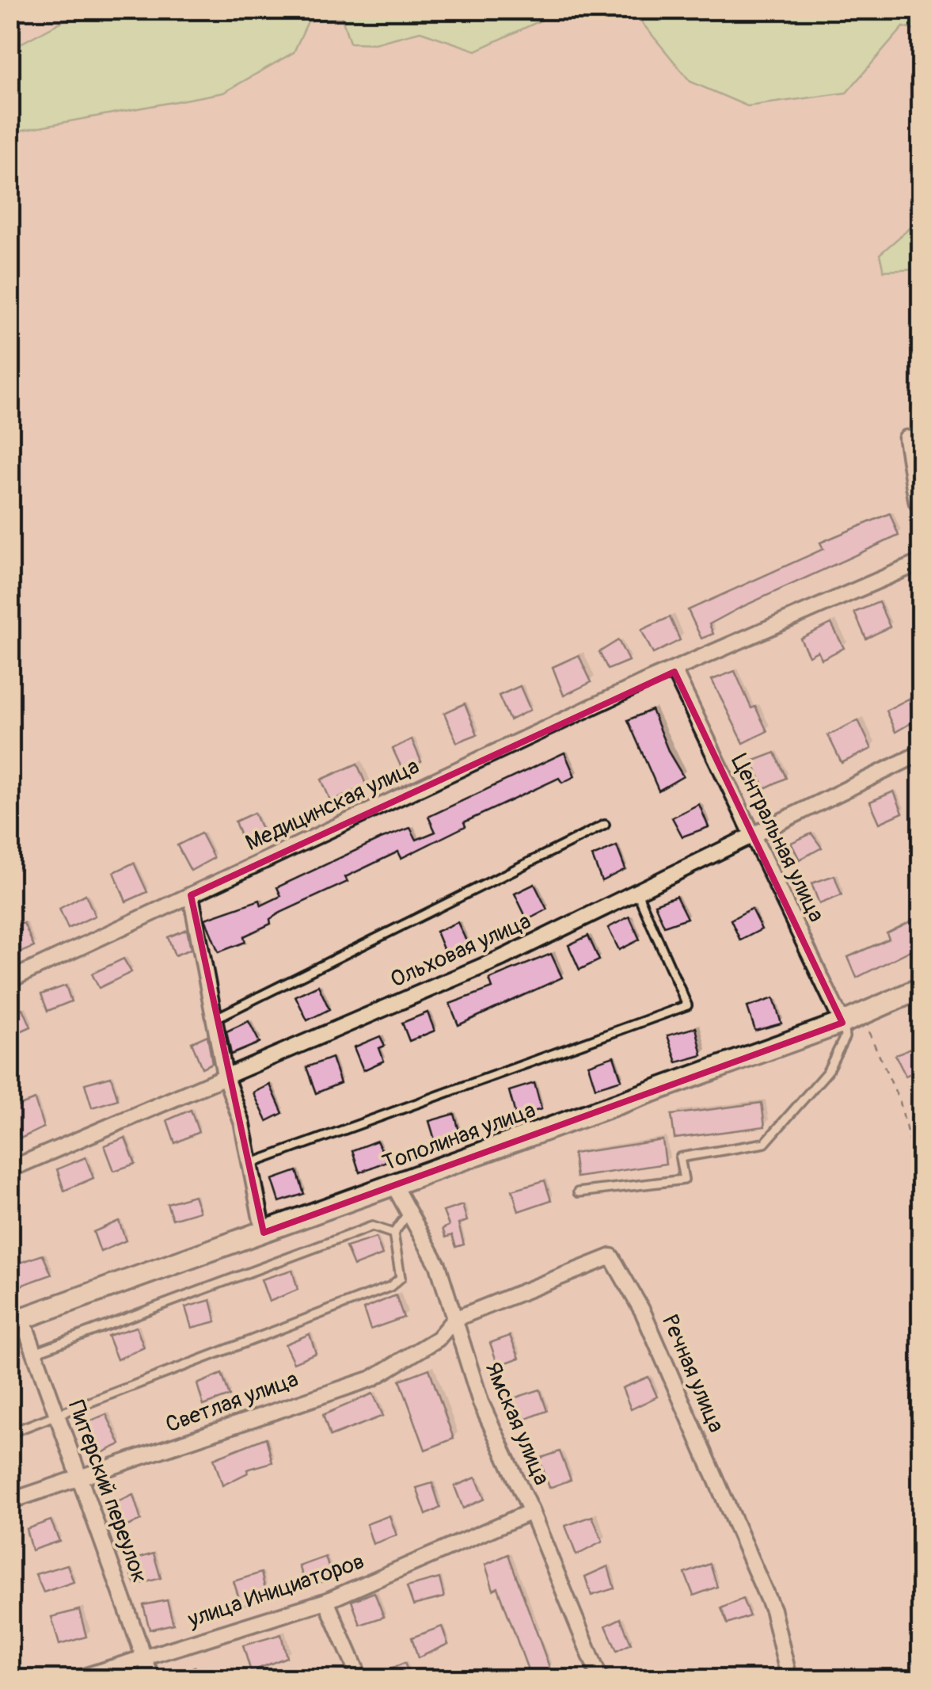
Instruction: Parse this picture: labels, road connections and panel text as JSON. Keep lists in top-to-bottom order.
{
  "streets": {
    "street": [
      "Медицинская улица",
      "Центральная улица",
      "Ольховая улица",
      "Тополиная улица",
      "Речная улица",
      "Светлая улица",
      "Ямская улица",
      "Питерский переулок",
      "улица Инициаторов"
    ]
  },
  "crossings": [
    ["Медицинская улица", "Центральная улица"],
    ["Центральная улица", "Ольховая улица"],
    ["Центральная улица", "Тополиная улица"],
    ["Тополиная улица", "Ямская улица"],
    ["Тополиная улица", "Питерский переулок"],
    ["Речная улица", "Светлая улица"],
    ["Речная улица", "Ямская улица"],
    ["Светлая улица", "Ямская улица"],
    ["Светлая улица", "Питерский переулок"],
    ["Ямская улица", "улица Инициаторов"],
    ["Питерский переулок", "улица Инициаторов"]
  ]
}
